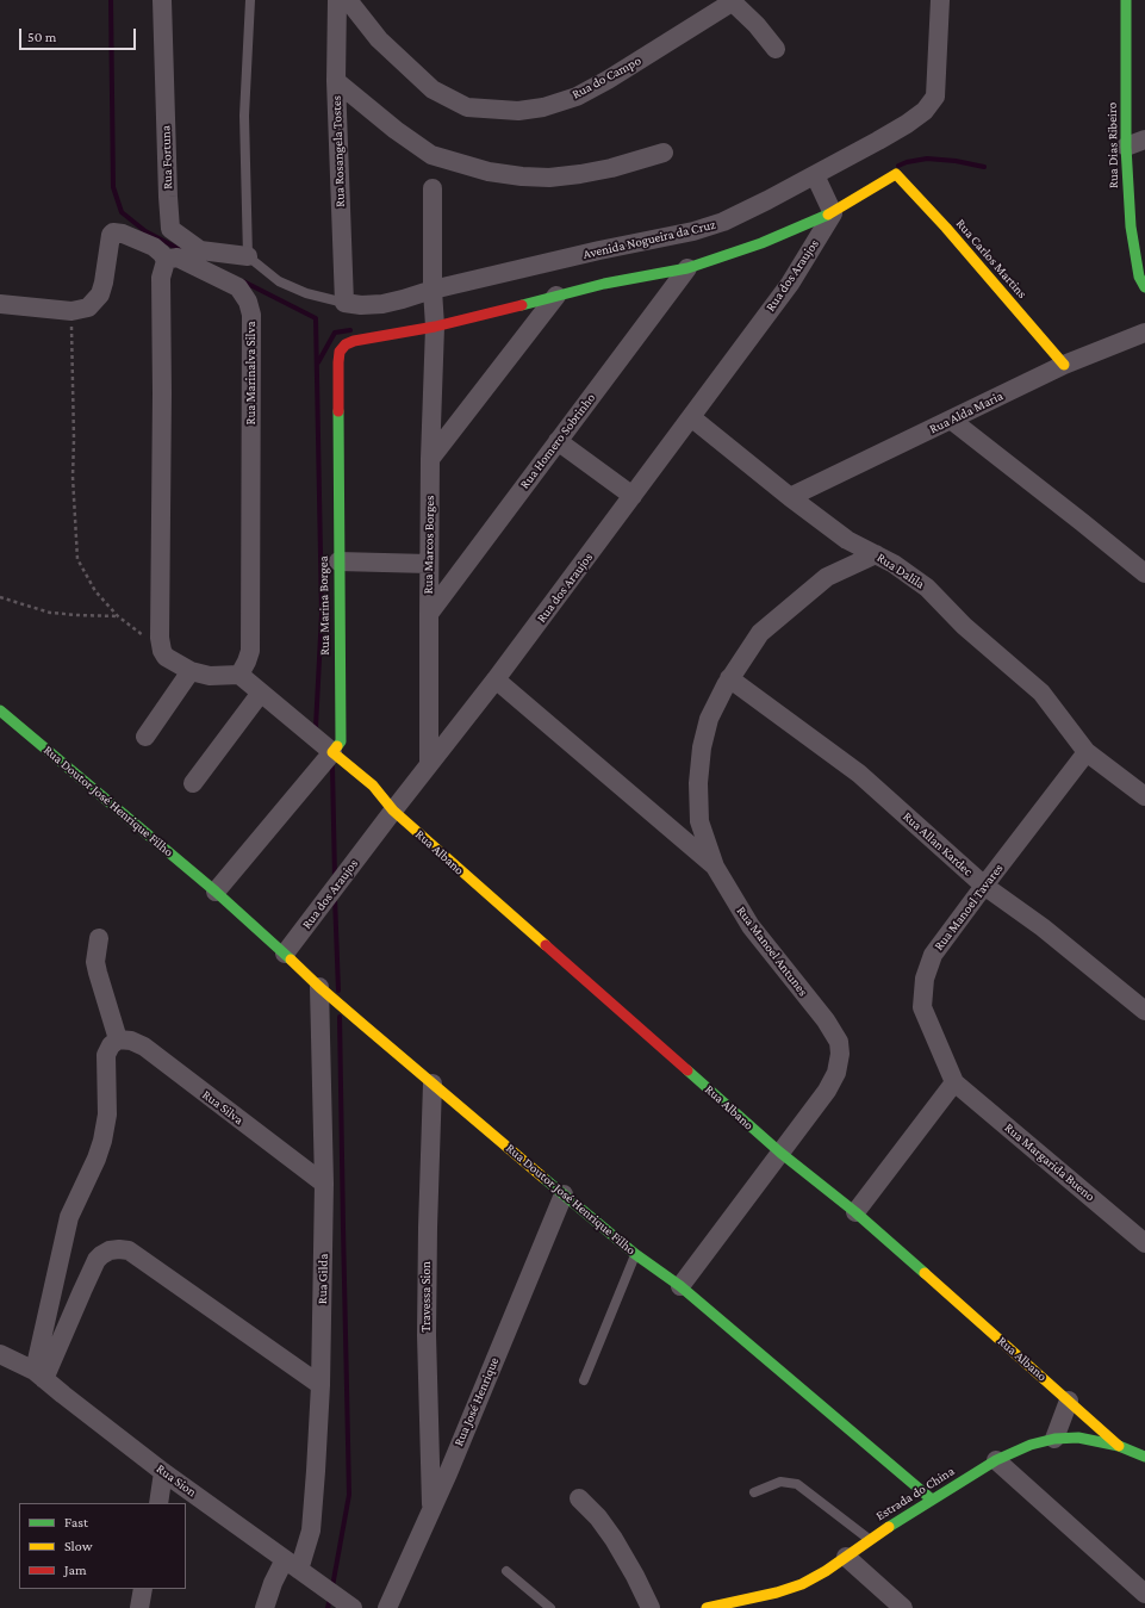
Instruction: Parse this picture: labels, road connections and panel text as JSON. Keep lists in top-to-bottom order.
{
  "streets": {
    "street": [
      "Rua do Campo",
      "Rua Dias Ribeiro",
      "Rua Rosangela Tostes",
      "Rua Fortuna",
      "Avenida Nogueira da Cruz",
      "Rua Carlos Martins",
      "Rua dos Araujos",
      "Rua Marinalva Silva",
      "Rua Alda Maria",
      "Rua Homero Sobrinho",
      "Rua Marcos Borges",
      "Rua Dalila",
      "Rua Marina Borgea",
      "Rua Doutor José Henrique Filho",
      "Rua Allan Kardec",
      "Rua Albano",
      "Rua Manoel Tavares",
      "Rua Manoel Antunes",
      "Rua Silva",
      "Rua Margarida Bueno",
      "Rua Gilda",
      "Travessa Sion",
      "Rua José Henrique",
      "Rua Sion",
      "Estrada do China"
    ]
  },
  "crossings": [
    ["Rua Rosangela Tostes", "Avenida Nogueira da Cruz"],
    ["Avenida Nogueira da Cruz", "Rua Marcos Borges"],
    ["Rua Carlos Martins", "Rua dos Araujos"],
    ["Rua Carlos Martins", "Rua Alda Maria"],
    ["Rua dos Araujos", "Rua Marcos Borges"],
    ["Rua dos Araujos", "Rua Dalila"],
    ["Rua dos Araujos", "Rua Doutor José Henrique Filho"],
    ["Rua dos Araujos", "Rua Albano"],
    ["Rua Alda Maria", "Rua Dalila"],
    ["Rua Homero Sobrinho", "Rua Marcos Borges"],
    ["Rua Marcos Borges", "Rua Marina Borgea"],
    ["Rua Dalila", "Rua Manoel Tavares"],
    ["Rua Dalila", "Rua Manoel Antunes"],
    ["Rua Doutor José Henrique Filho", "Rua Manoel Antunes"],
    ["Rua Doutor José Henrique Filho", "Rua Gilda"],
    ["Rua Doutor José Henrique Filho", "Travessa Sion"],
    ["Rua Doutor José Henrique Filho", "Rua José Henrique"],
    ["Rua Doutor José Henrique Filho", "Estrada do China"],
    ["Rua Allan Kardec", "Rua Manoel Tavares"],
    ["Rua Allan Kardec", "Rua Manoel Antunes"],
    ["Rua Albano", "Rua Manoel Antunes"],
    ["Rua Albano", "Estrada do China"],
    ["Rua Manoel Tavares", "Rua Margarida Bueno"],
    ["Rua Silva", "Rua Gilda"],
    ["Rua Gilda", "Rua Sion"],
    ["Travessa Sion", "Rua José Henrique"]
  ],
  "legend": ["Fast", "Slow", "Jam"],
  "scale_bar": "50 m"
}
